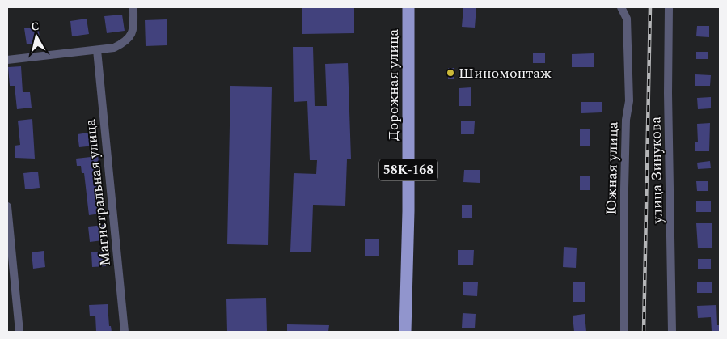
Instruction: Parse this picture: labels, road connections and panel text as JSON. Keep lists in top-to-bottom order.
{
  "streets": {
    "main road": ["Дорожная улица", "58К-168"],
    "street": ["Южная улица", "улица Зинукова", "Магистральная улица"]
  },
  "places": ["Шиномонтаж"],
  "north": "top"
}
